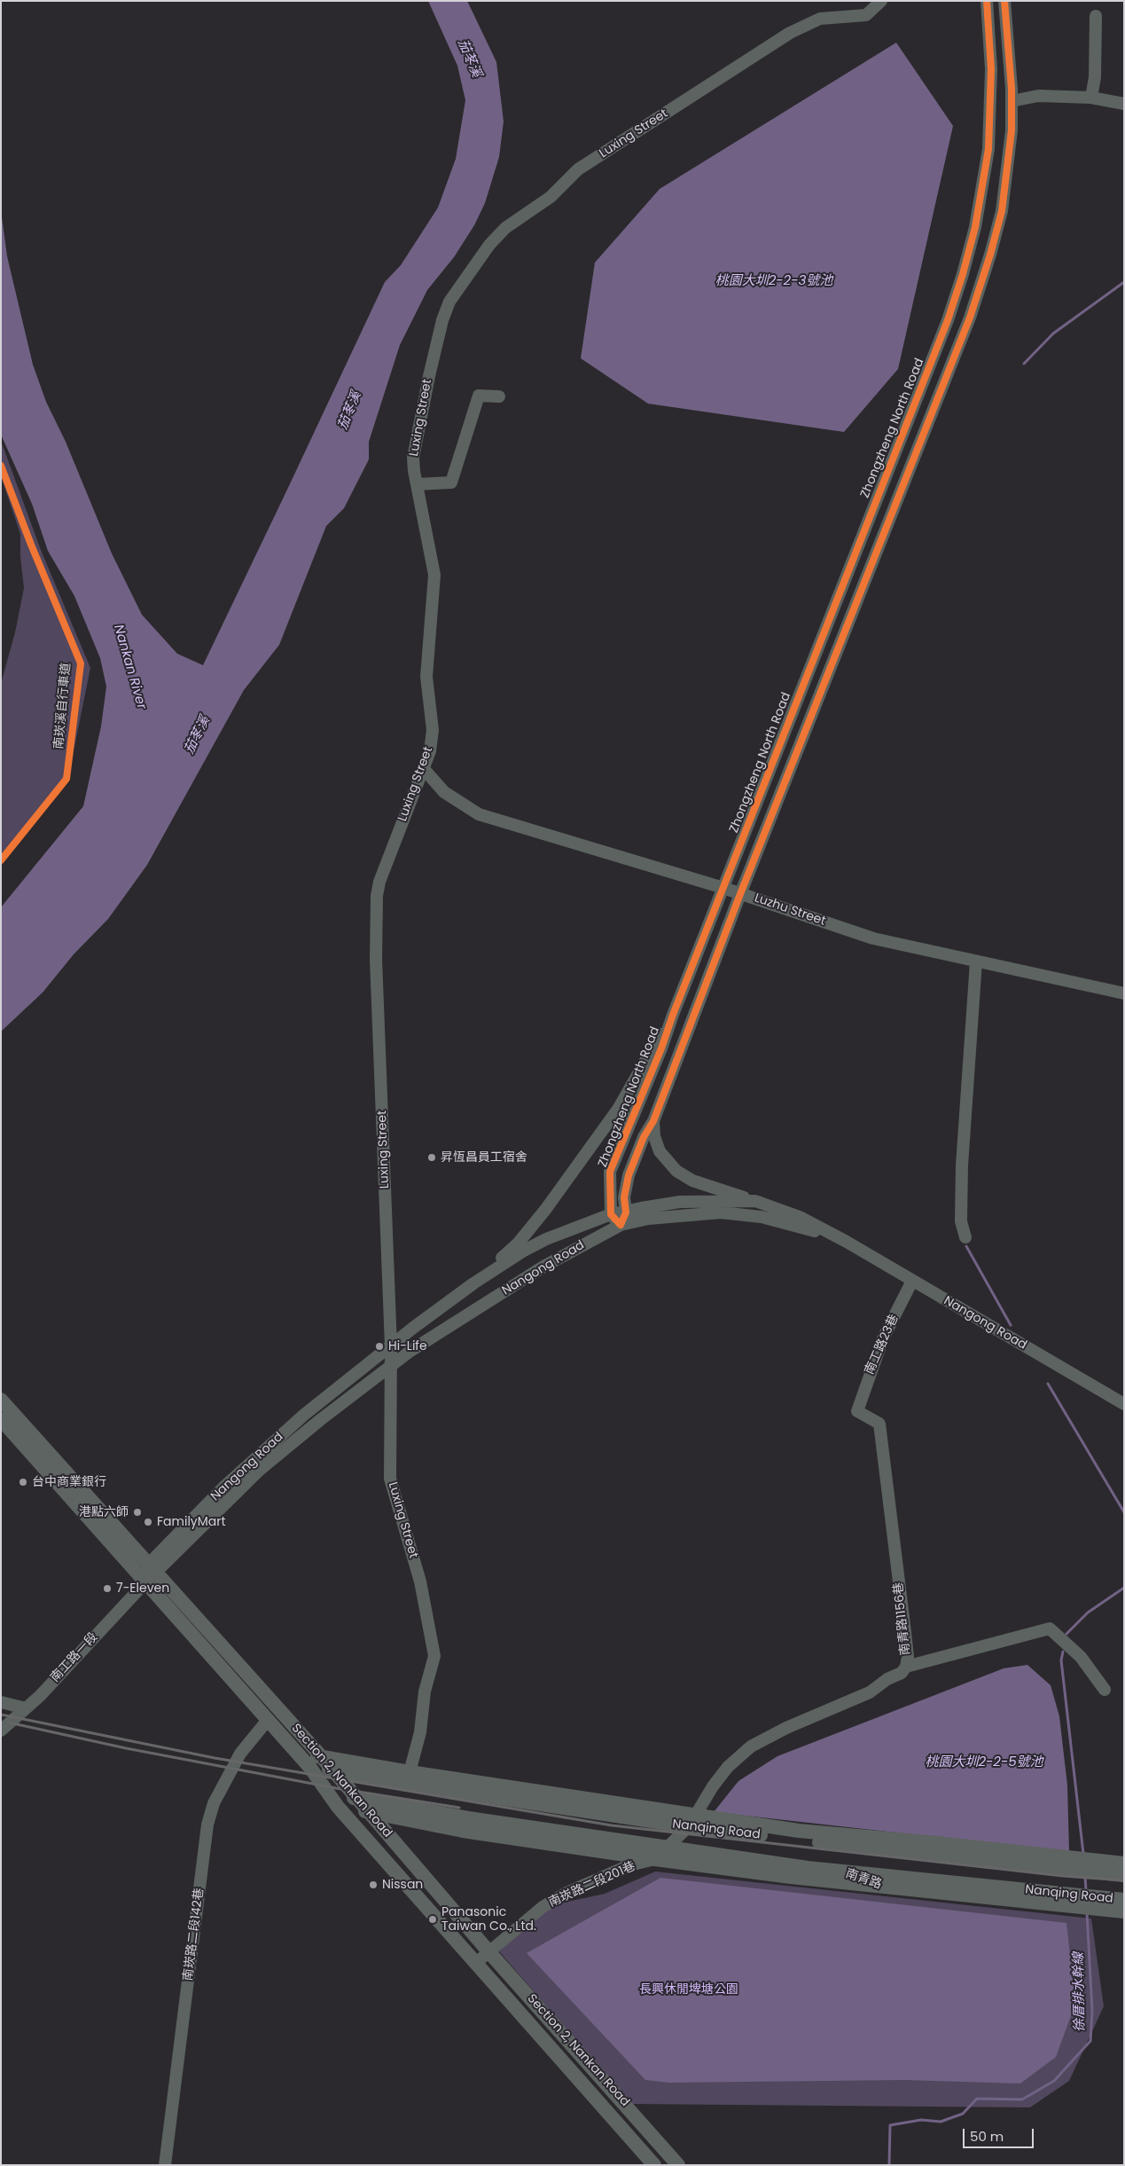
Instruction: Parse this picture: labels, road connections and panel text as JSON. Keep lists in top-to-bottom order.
{
  "streets": {
    "main road": ["Section 2, Nankan Road", "Nanqing Road", "南青路"],
    "street": [
      "Luxing Street",
      "Zhongzheng North Road",
      "Luzhu Street",
      "Nangong Road",
      "南工路23巷",
      "南青路1156巷",
      "南工路一段",
      "南崁路二段201巷",
      "南崁路二段142巷"
    ],
    "cycle path": ["南崁溪自行車道"]
  },
  "crossings": [
    ["Luxing Street", "Luzhu Street"],
    ["Luxing Street", "Nangong Road"],
    ["Zhongzheng North Road", "Luzhu Street"],
    ["Zhongzheng North Road", "Nangong Road"],
    ["Nangong Road", "南工路23巷"],
    ["Nangong Road", "南工路一段"],
    ["Nangong Road", "Section 2, Nankan Road"],
    ["南工路23巷", "南青路1156巷"],
    ["南青路1156巷", "Nanqing Road"],
    ["南青路1156巷", "南崁路二段201巷"],
    ["南工路一段", "Section 2, Nankan Road"],
    ["Section 2, Nankan Road", "Nanqing Road"],
    ["Section 2, Nankan Road", "南崁路二段201巷"],
    ["Section 2, Nankan Road", "南崁路二段142巷"],
    ["Nanqing Road", "南青路"],
    ["Nanqing Road", "南崁路二段201巷"]
  ],
  "water": [
    "茄苳溪",
    "桃園大圳2-2-3號池",
    "Nankan River",
    "桃園大圳2-2-5號池",
    "徐厝排水幹線"
  ],
  "parks": ["長興休閒埤塘公園"],
  "places": [
    "昇恆昌員工宿舍",
    "Hi-Life",
    "台中商業銀行",
    "港點六師",
    "FamilyMart",
    "7-Eleven",
    "Nissan",
    "Panasonic Taiwan Co., Ltd."
  ],
  "scale_bar": "50 m"
}
